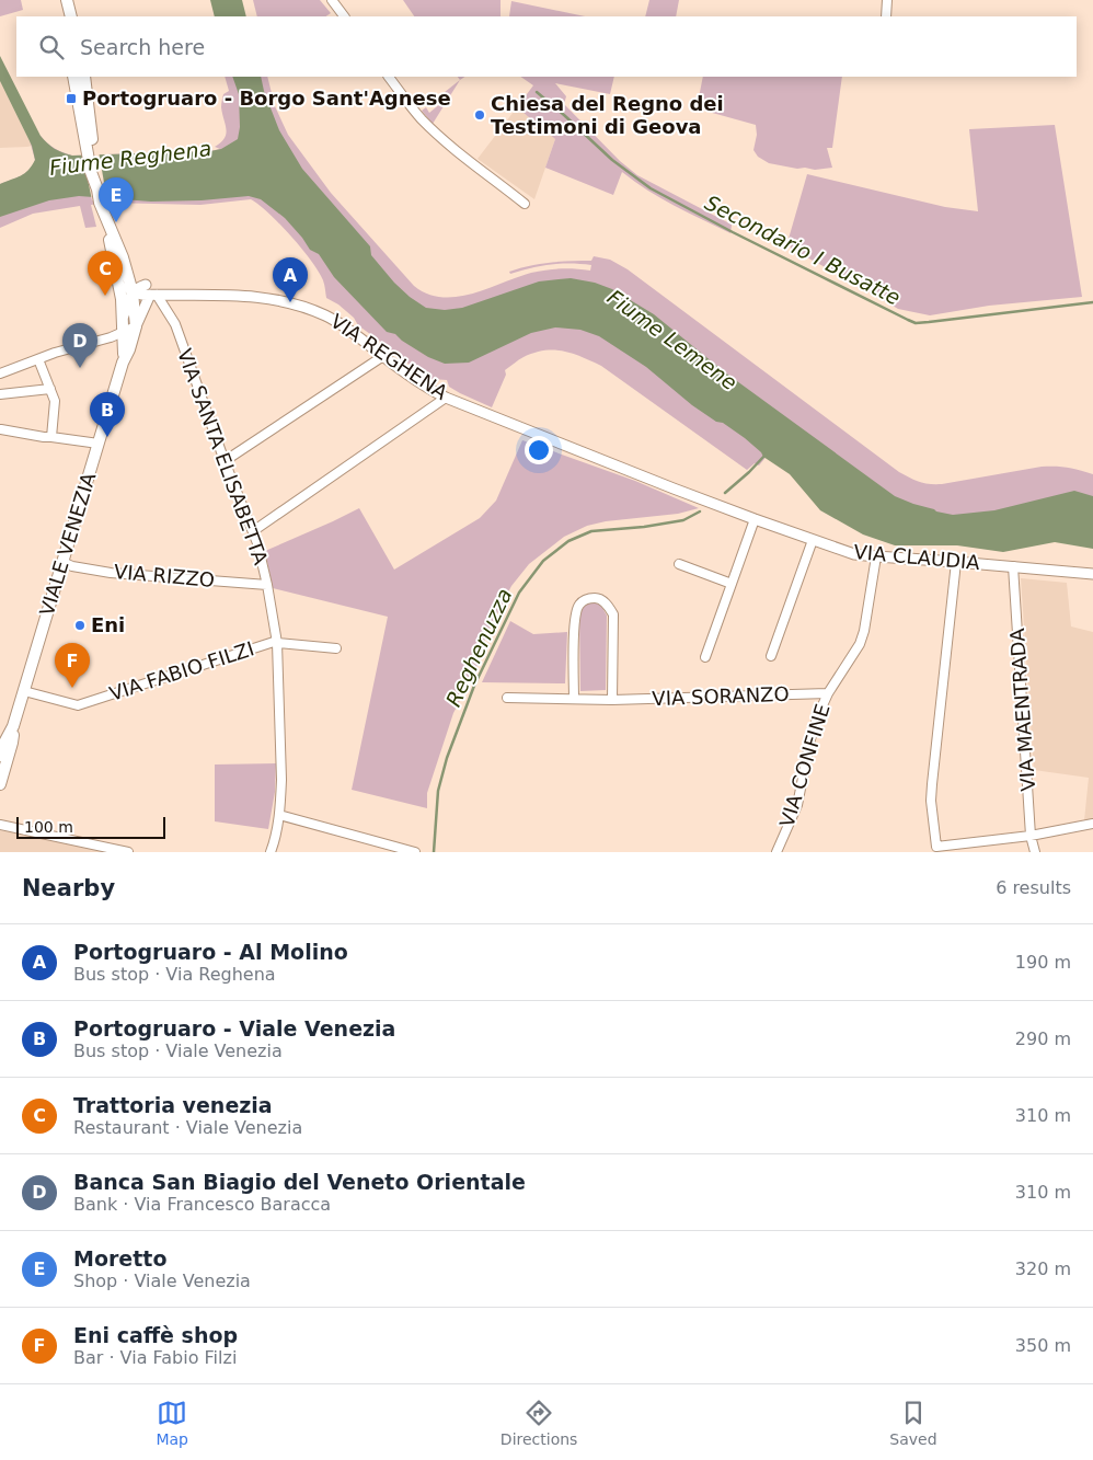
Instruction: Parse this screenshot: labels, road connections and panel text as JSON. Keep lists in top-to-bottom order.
{
  "streets": {
    "main road": ["VIALE VENEZIA"],
    "street": [
      "VIA REGHENA",
      "VIA SANTA ELISABETTA",
      "VIA CLAUDIA",
      "VIA RIZZO",
      "VIA FABIO FILZI",
      "VIA SORANZO",
      "VIA MAENTRADA",
      "VIA CONFINE"
    ]
  },
  "crossings": [
    ["VIA REGHENA", "VIA SANTA ELISABETTA"],
    ["VIA REGHENA", "VIALE VENEZIA"],
    ["VIA REGHENA", "VIA CLAUDIA"],
    ["VIA SANTA ELISABETTA", "VIALE VENEZIA"],
    ["VIA SANTA ELISABETTA", "VIA RIZZO"],
    ["VIA SANTA ELISABETTA", "VIA FABIO FILZI"],
    ["VIALE VENEZIA", "VIA RIZZO"],
    ["VIALE VENEZIA", "VIA FABIO FILZI"],
    ["VIA CLAUDIA", "VIA MAENTRADA"],
    ["VIA CLAUDIA", "VIA CONFINE"],
    ["VIA SORANZO", "VIA CONFINE"]
  ],
  "water": [
    "Fiume Reghena",
    "Secondario I Busatte",
    "Fiume Lemene",
    "Reghenuzza"
  ],
  "places": {
    "transit": ["Portogruaro - Borgo Sant'Agnese"],
    "other": ["Chiesa del Regno dei Testimoni di Geova", "Eni"]
  },
  "scale_bar": "100 m",
  "page": {
    "search": "Search here",
    "pins": [
      "E",
      "C",
      "A",
      "D",
      "B",
      "F"
    ],
    "scale": "100 m",
    "heading": ["Nearby", "6 results"],
    "list": [
      {
        "mark": "A",
        "name": "Portogruaro - Al Molino",
        "note": "Bus stop · Via Reghena",
        "value": "190 m"
      },
      {
        "mark": "B",
        "name": "Portogruaro - Viale Venezia",
        "note": "Bus stop · Viale Venezia",
        "value": "290 m"
      },
      {
        "mark": "C",
        "name": "Trattoria venezia",
        "note": "Restaurant · Viale Venezia",
        "value": "310 m"
      },
      {
        "mark": "D",
        "name": "Banca San Biagio del Veneto Orientale",
        "note": "Bank · Via Francesco Baracca",
        "value": "310 m"
      },
      {
        "mark": "E",
        "name": "Moretto",
        "note": "Shop · Viale Venezia",
        "value": "320 m"
      },
      {
        "mark": "F",
        "name": "Eni caffè shop",
        "note": "Bar · Via Fabio Filzi",
        "value": "350 m"
      }
    ],
    "nav": ["Map", "Directions", "Saved"]
  }
}
